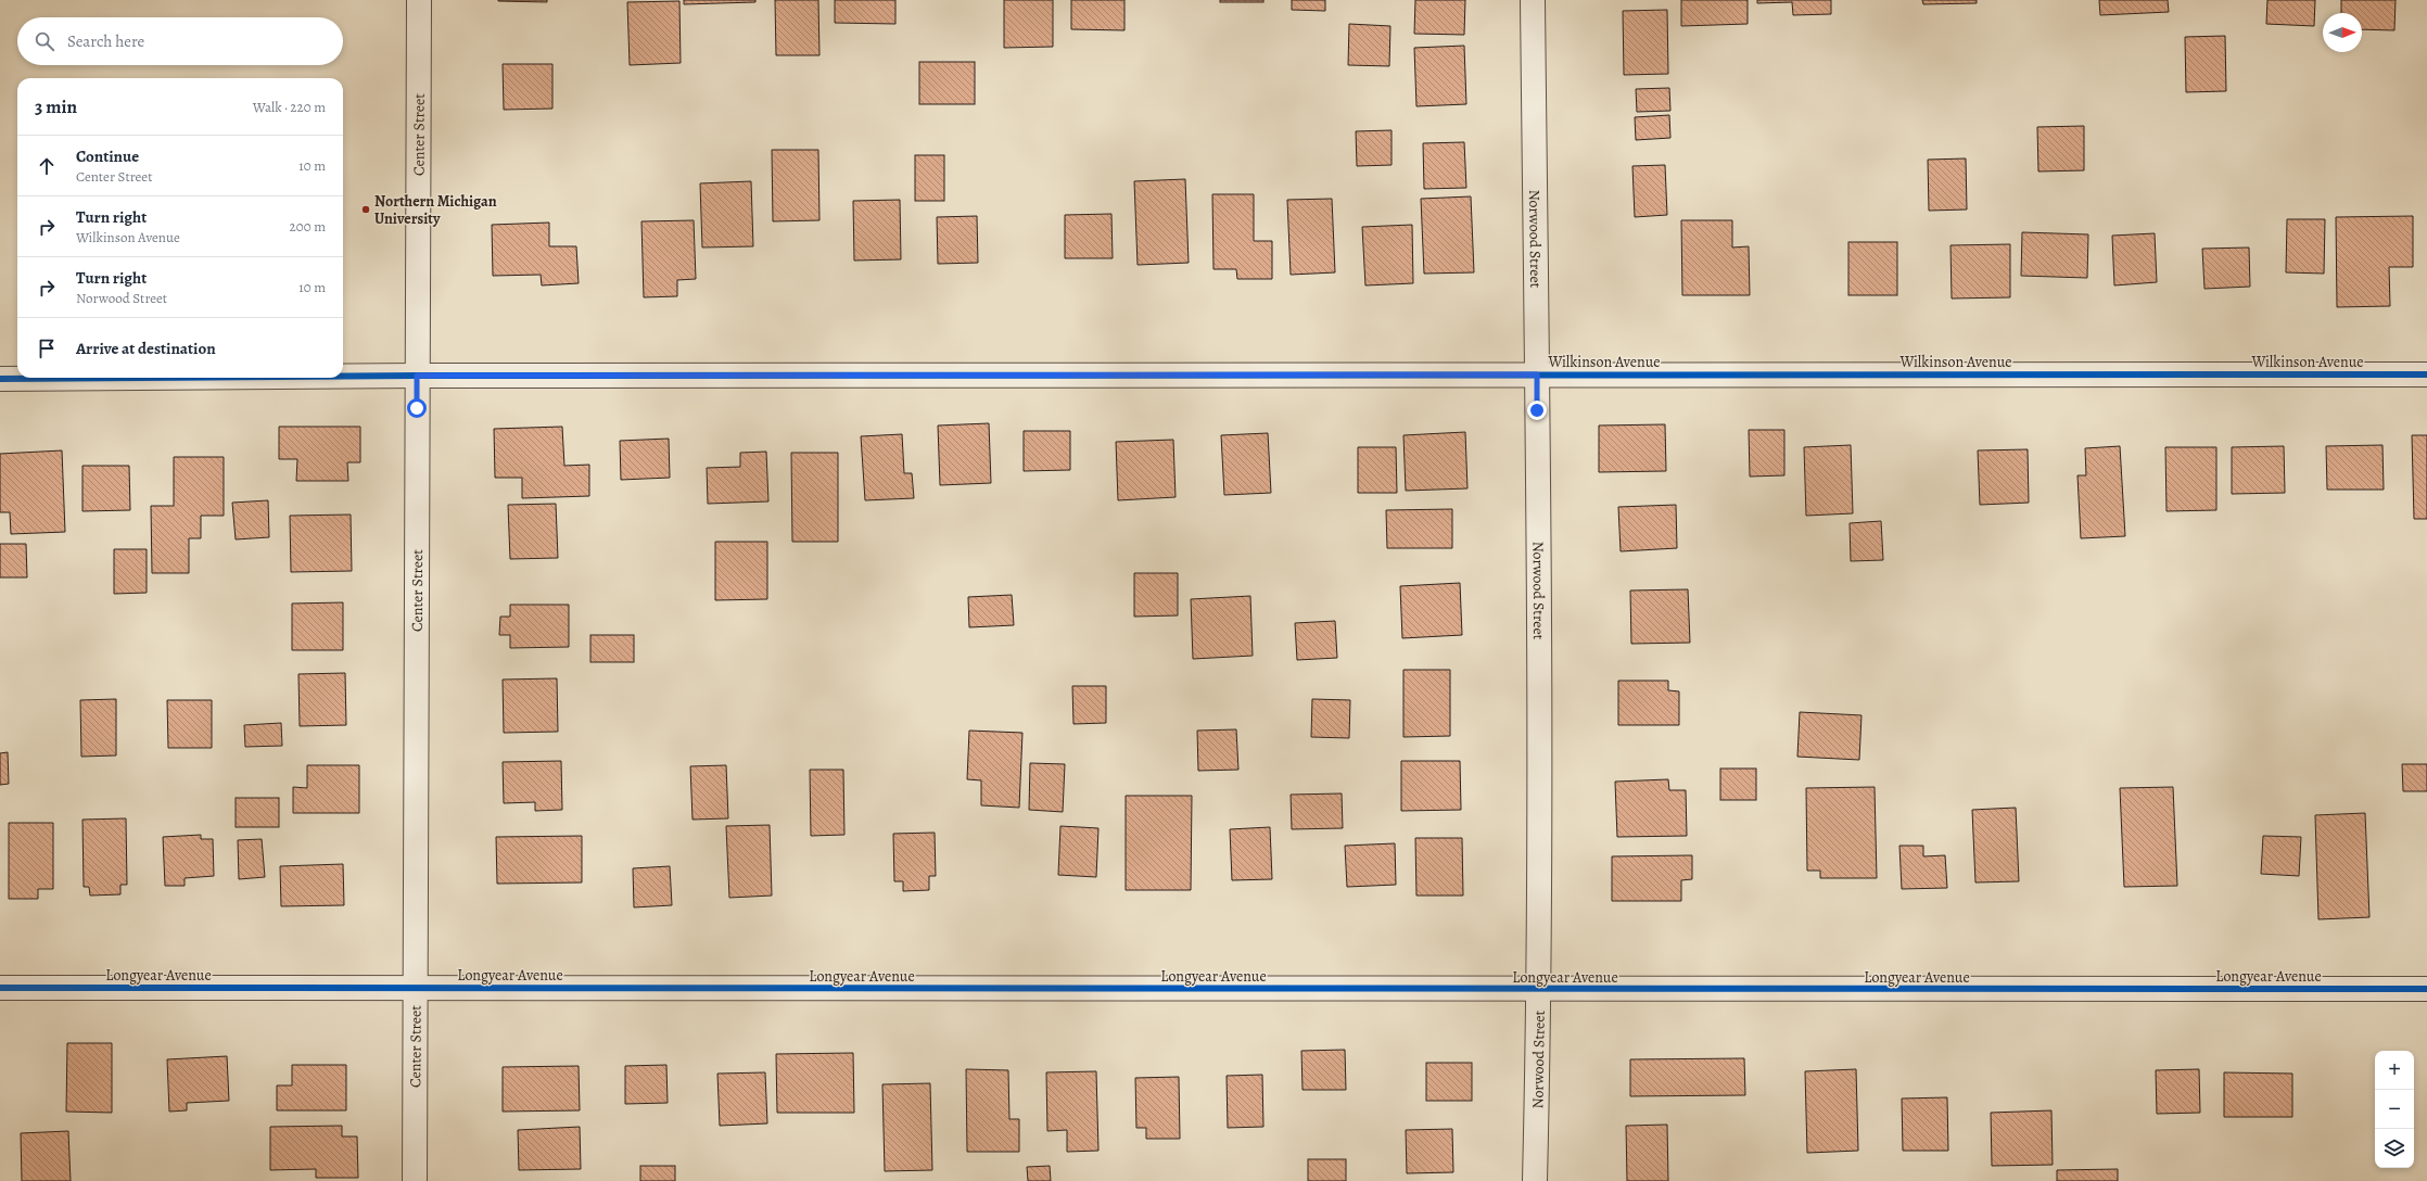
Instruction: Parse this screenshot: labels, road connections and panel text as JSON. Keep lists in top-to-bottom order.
{
  "streets": {
    "street": [
      "Center Street",
      "Norwood Street",
      "Wilkinson Avenue",
      "Longyear Avenue"
    ]
  },
  "crossings": [
    ["Center Street", "Wilkinson Avenue"],
    ["Center Street", "Longyear Avenue"],
    ["Norwood Street", "Wilkinson Avenue"],
    ["Norwood Street", "Longyear Avenue"]
  ],
  "places": ["Northern Michigan University"],
  "north": "right",
  "page": {
    "search": "Search here",
    "heading": ["3 min", "Walk · 220 m"],
    "list": [
      ["Continue", "Center Street", "10 m"],
      ["Turn right", "Wilkinson Avenue", "200 m"],
      ["Turn right", "Norwood Street", "10 m"],
      "Arrive at destination"
    ],
    "map_buttons": ["+", "−"]
  }
}
